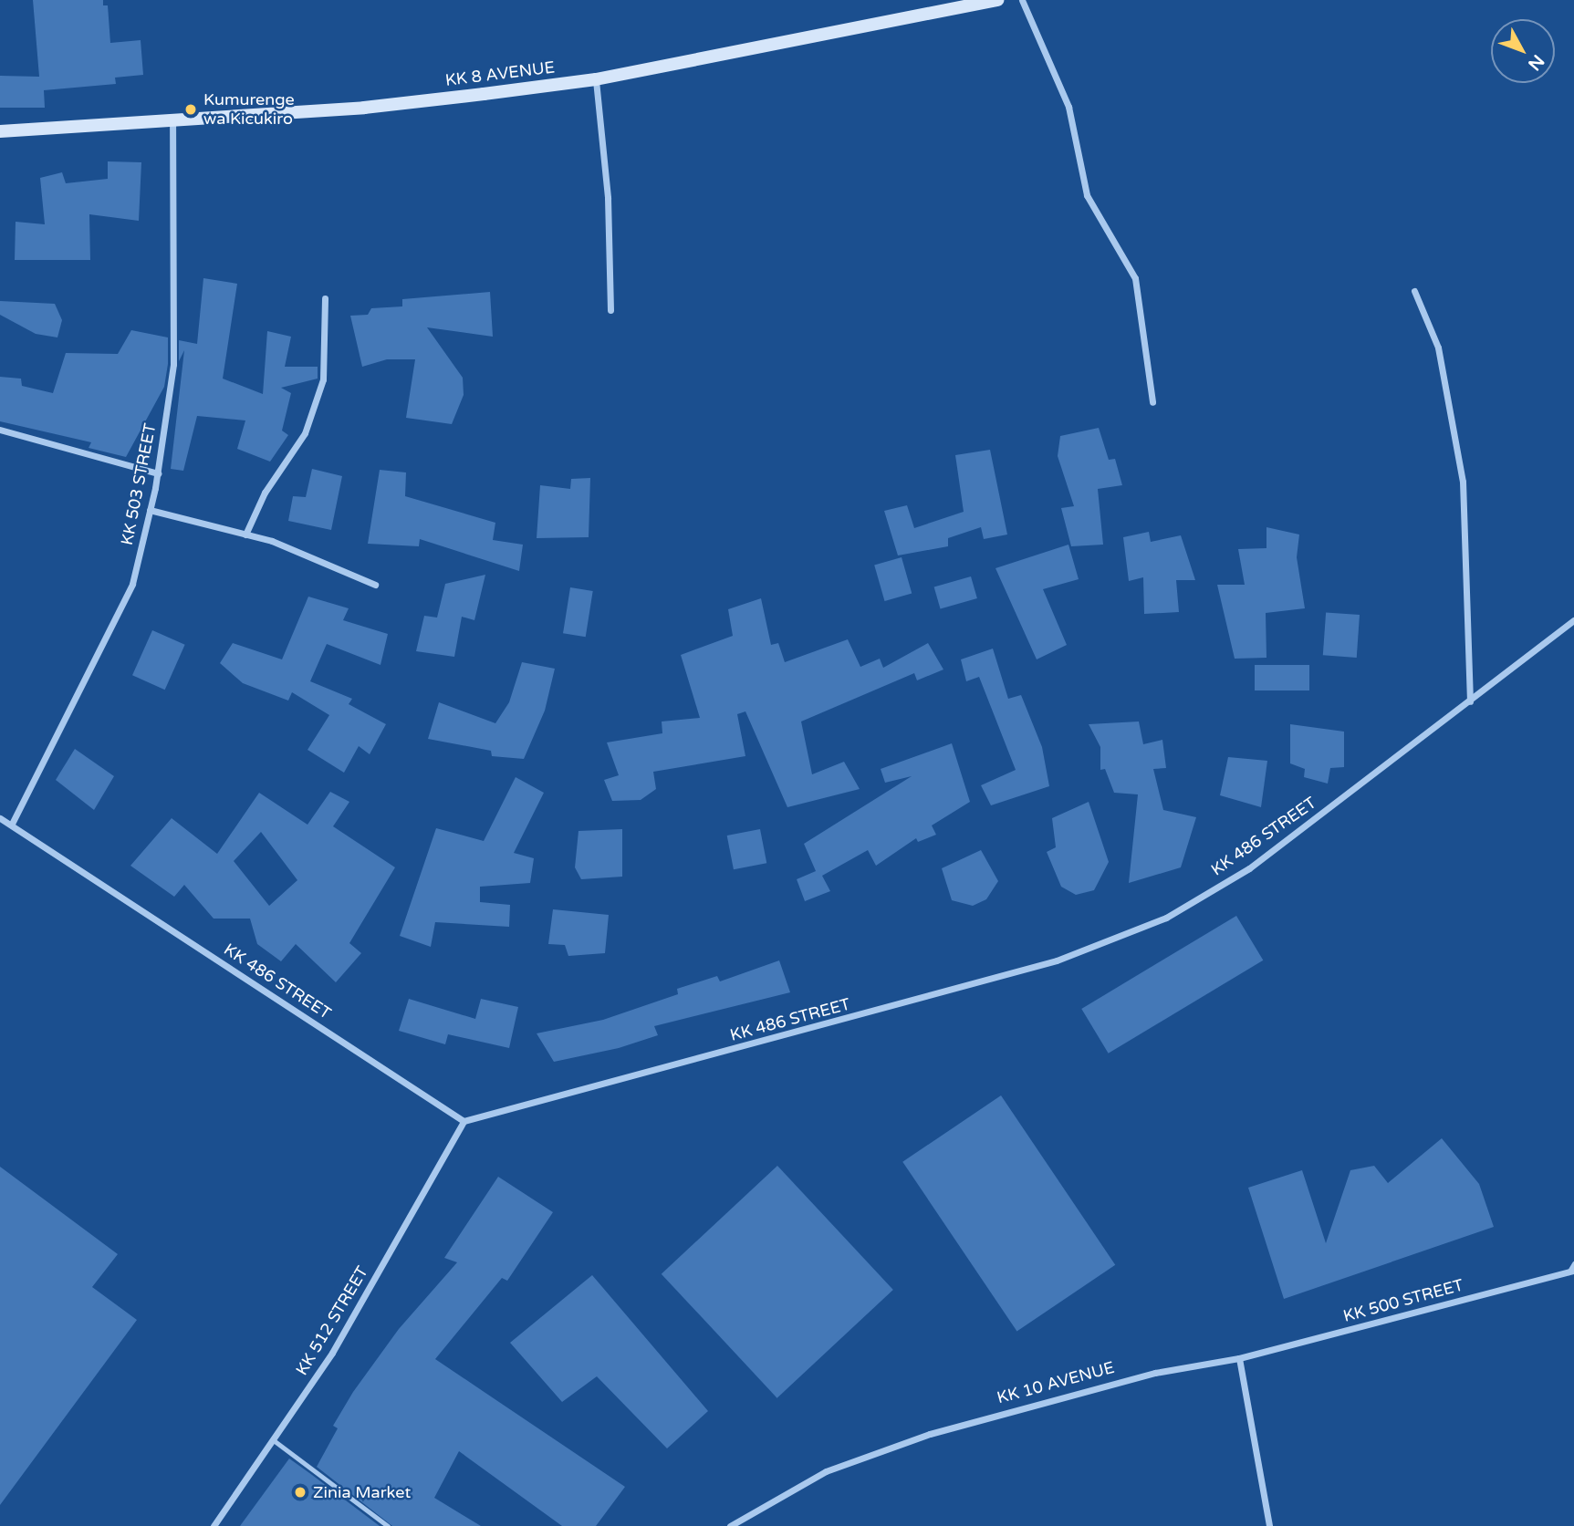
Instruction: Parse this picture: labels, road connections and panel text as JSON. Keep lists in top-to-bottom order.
{
  "streets": {
    "main road": ["KK 8 AVENUE"],
    "street": [
      "KK 503 STREET",
      "KK 486 STREET",
      "KK 500 STREET",
      "KK 512 STREET",
      "KK 10 AVENUE"
    ]
  },
  "crossings": [
    ["KK 8 AVENUE", "KK 503 STREET"],
    ["KK 503 STREET", "KK 486 STREET"],
    ["KK 486 STREET", "KK 512 STREET"],
    ["KK 500 STREET", "KK 10 AVENUE"]
  ],
  "places": ["Kumurenge wa Kicukiro", "Zinia Market"],
  "north": "bottom right"
}
